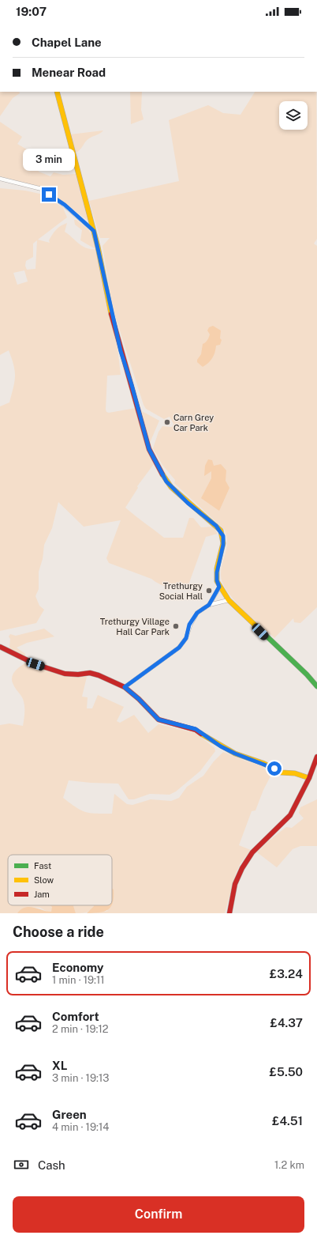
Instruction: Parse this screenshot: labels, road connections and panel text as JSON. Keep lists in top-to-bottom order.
{
  "places": ["Carn Grey Car Park", "Trethurgy Social Hall", "Trethurgy Village Hall Car Park"],
  "legend": ["Fast", "Slow", "Jam"],
  "page": {
    "status": "19:07",
    "banner": ["Chapel Lane", "Menear Road"],
    "bubble": "3 min",
    "heading": "Choose a ride",
    "list": [
      {
        "name": "Economy",
        "note": "1 min · 19:11",
        "value": "£3.24"
      },
      {
        "name": "Comfort",
        "note": "2 min · 19:12",
        "value": "£4.37"
      },
      {
        "name": "XL",
        "note": "3 min · 19:13",
        "value": "£5.50"
      },
      {
        "name": "Green",
        "note": "4 min · 19:14",
        "value": "£4.51"
      }
    ],
    "pay": ["Cash", "1.2 km"],
    "buttons": "Confirm"
  }
}
